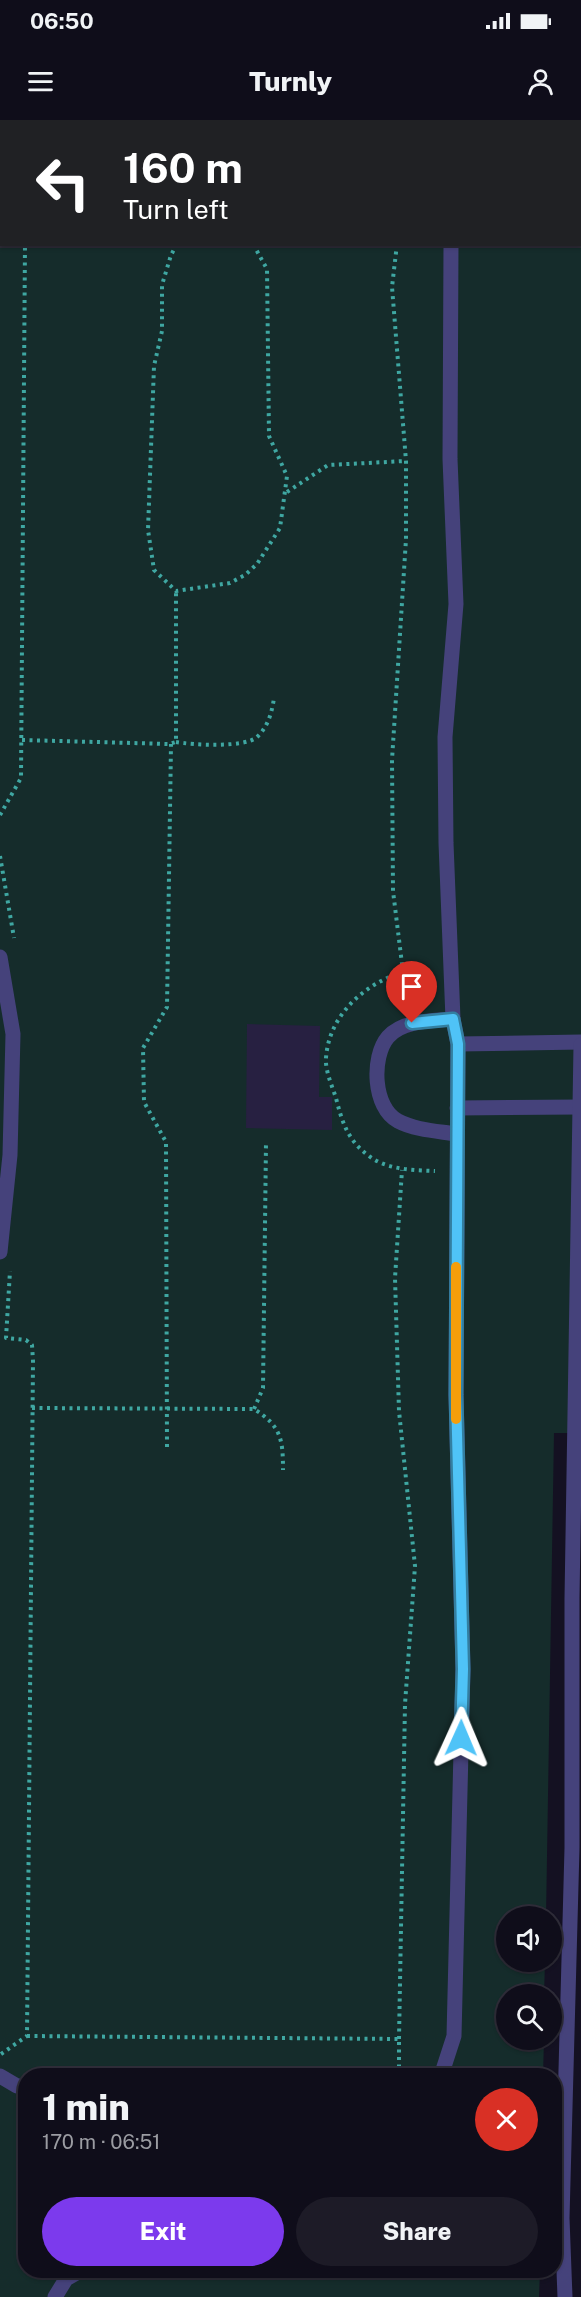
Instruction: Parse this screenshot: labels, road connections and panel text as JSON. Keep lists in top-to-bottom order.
{
  "page": {
    "status": "06:50",
    "header": "Turnly",
    "turn": ["160 m", "Turn left"],
    "heading": ["1 min", "170 m · 06:51"],
    "buttons": ["Exit", "Share"]
  }
}
